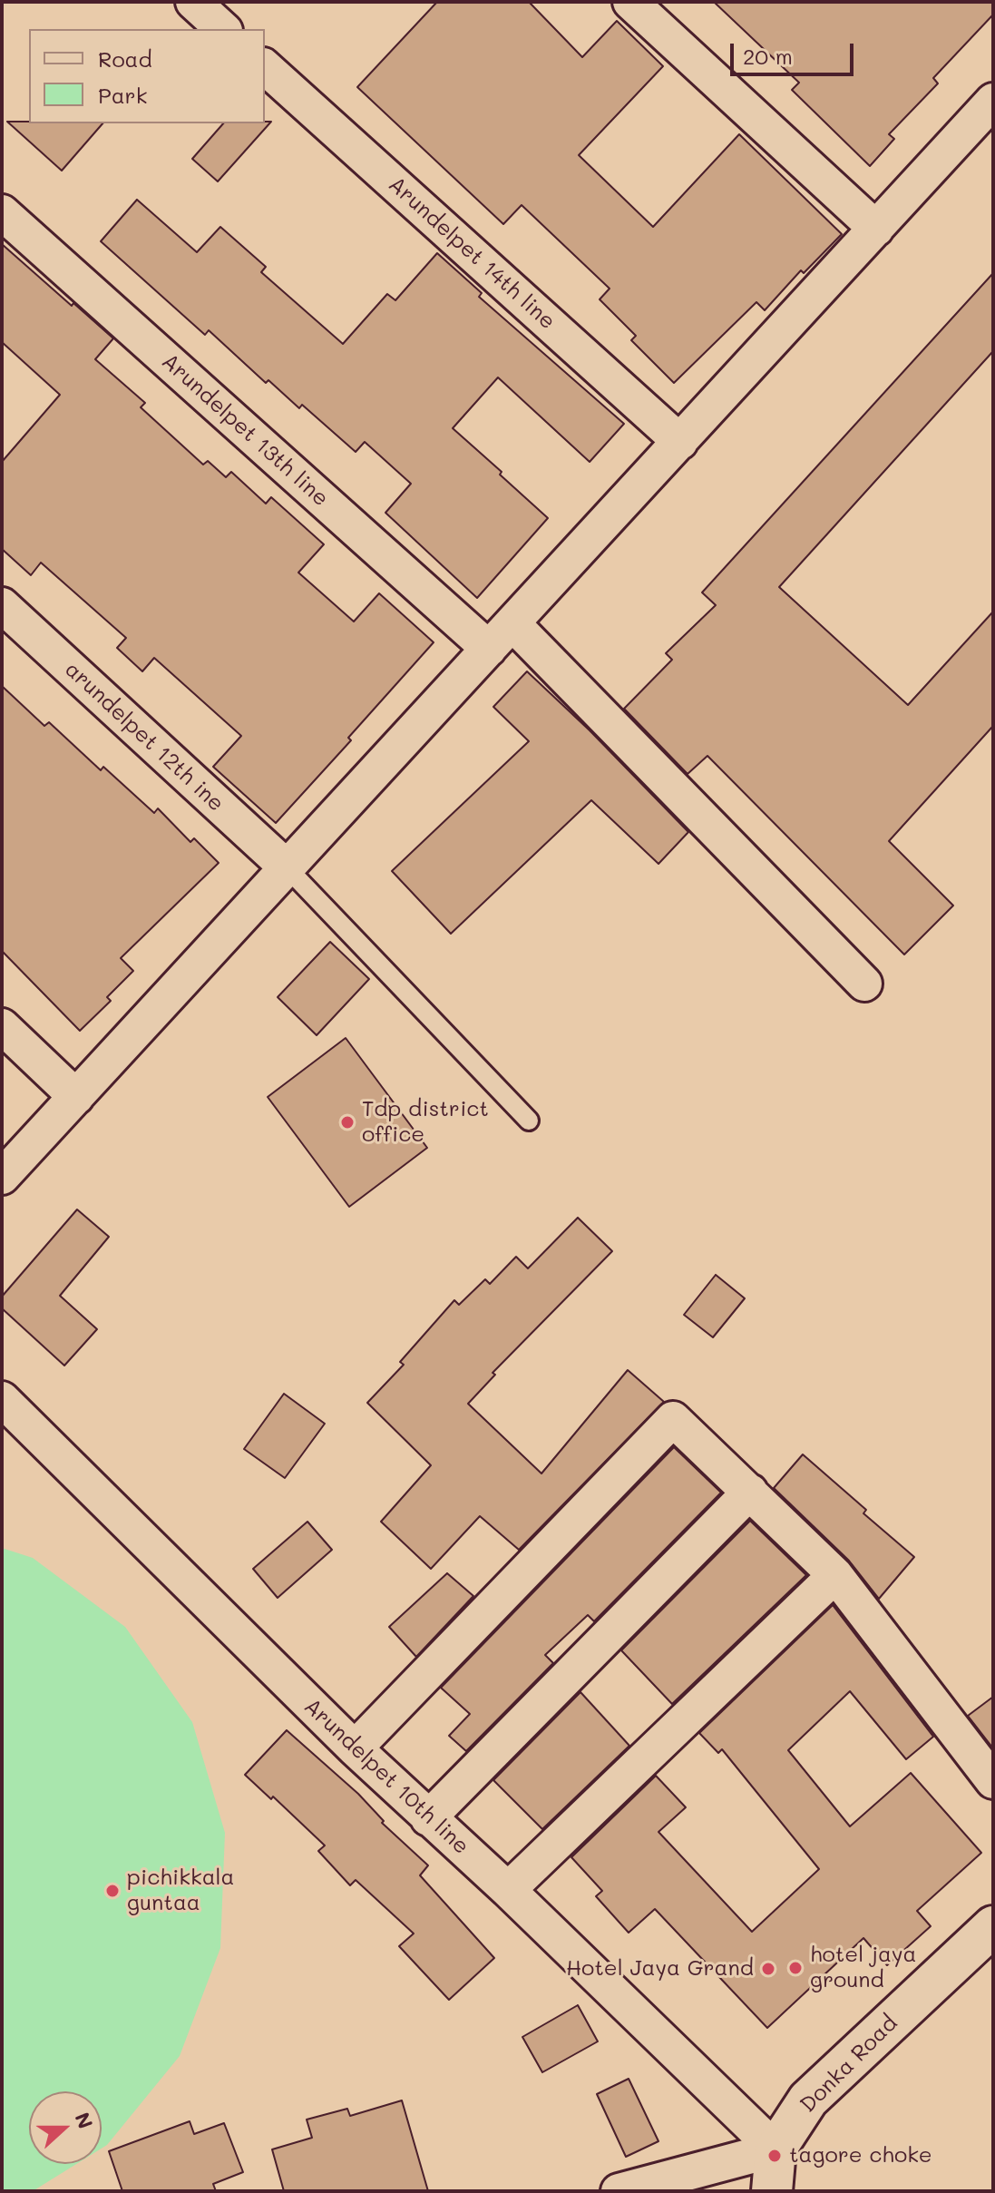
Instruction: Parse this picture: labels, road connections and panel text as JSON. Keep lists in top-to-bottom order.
{
  "streets": {
    "street": [
      "Arundelpet 14th line",
      "Arundelpet 13th line",
      "arundelpet 12th ine",
      "Arundelpet 10th line",
      "Donka Road"
    ]
  },
  "crossings": [
    ["Arundelpet 10th line", "Donka Road"]
  ],
  "places": [
    "Tdp district office",
    "pichikkala guntaa",
    "hotel jaya ground",
    "Hotel Jaya Grand",
    "tagore choke"
  ],
  "legend": ["Road", "Park"],
  "scale_bar": "20 m",
  "north": "right"
}
